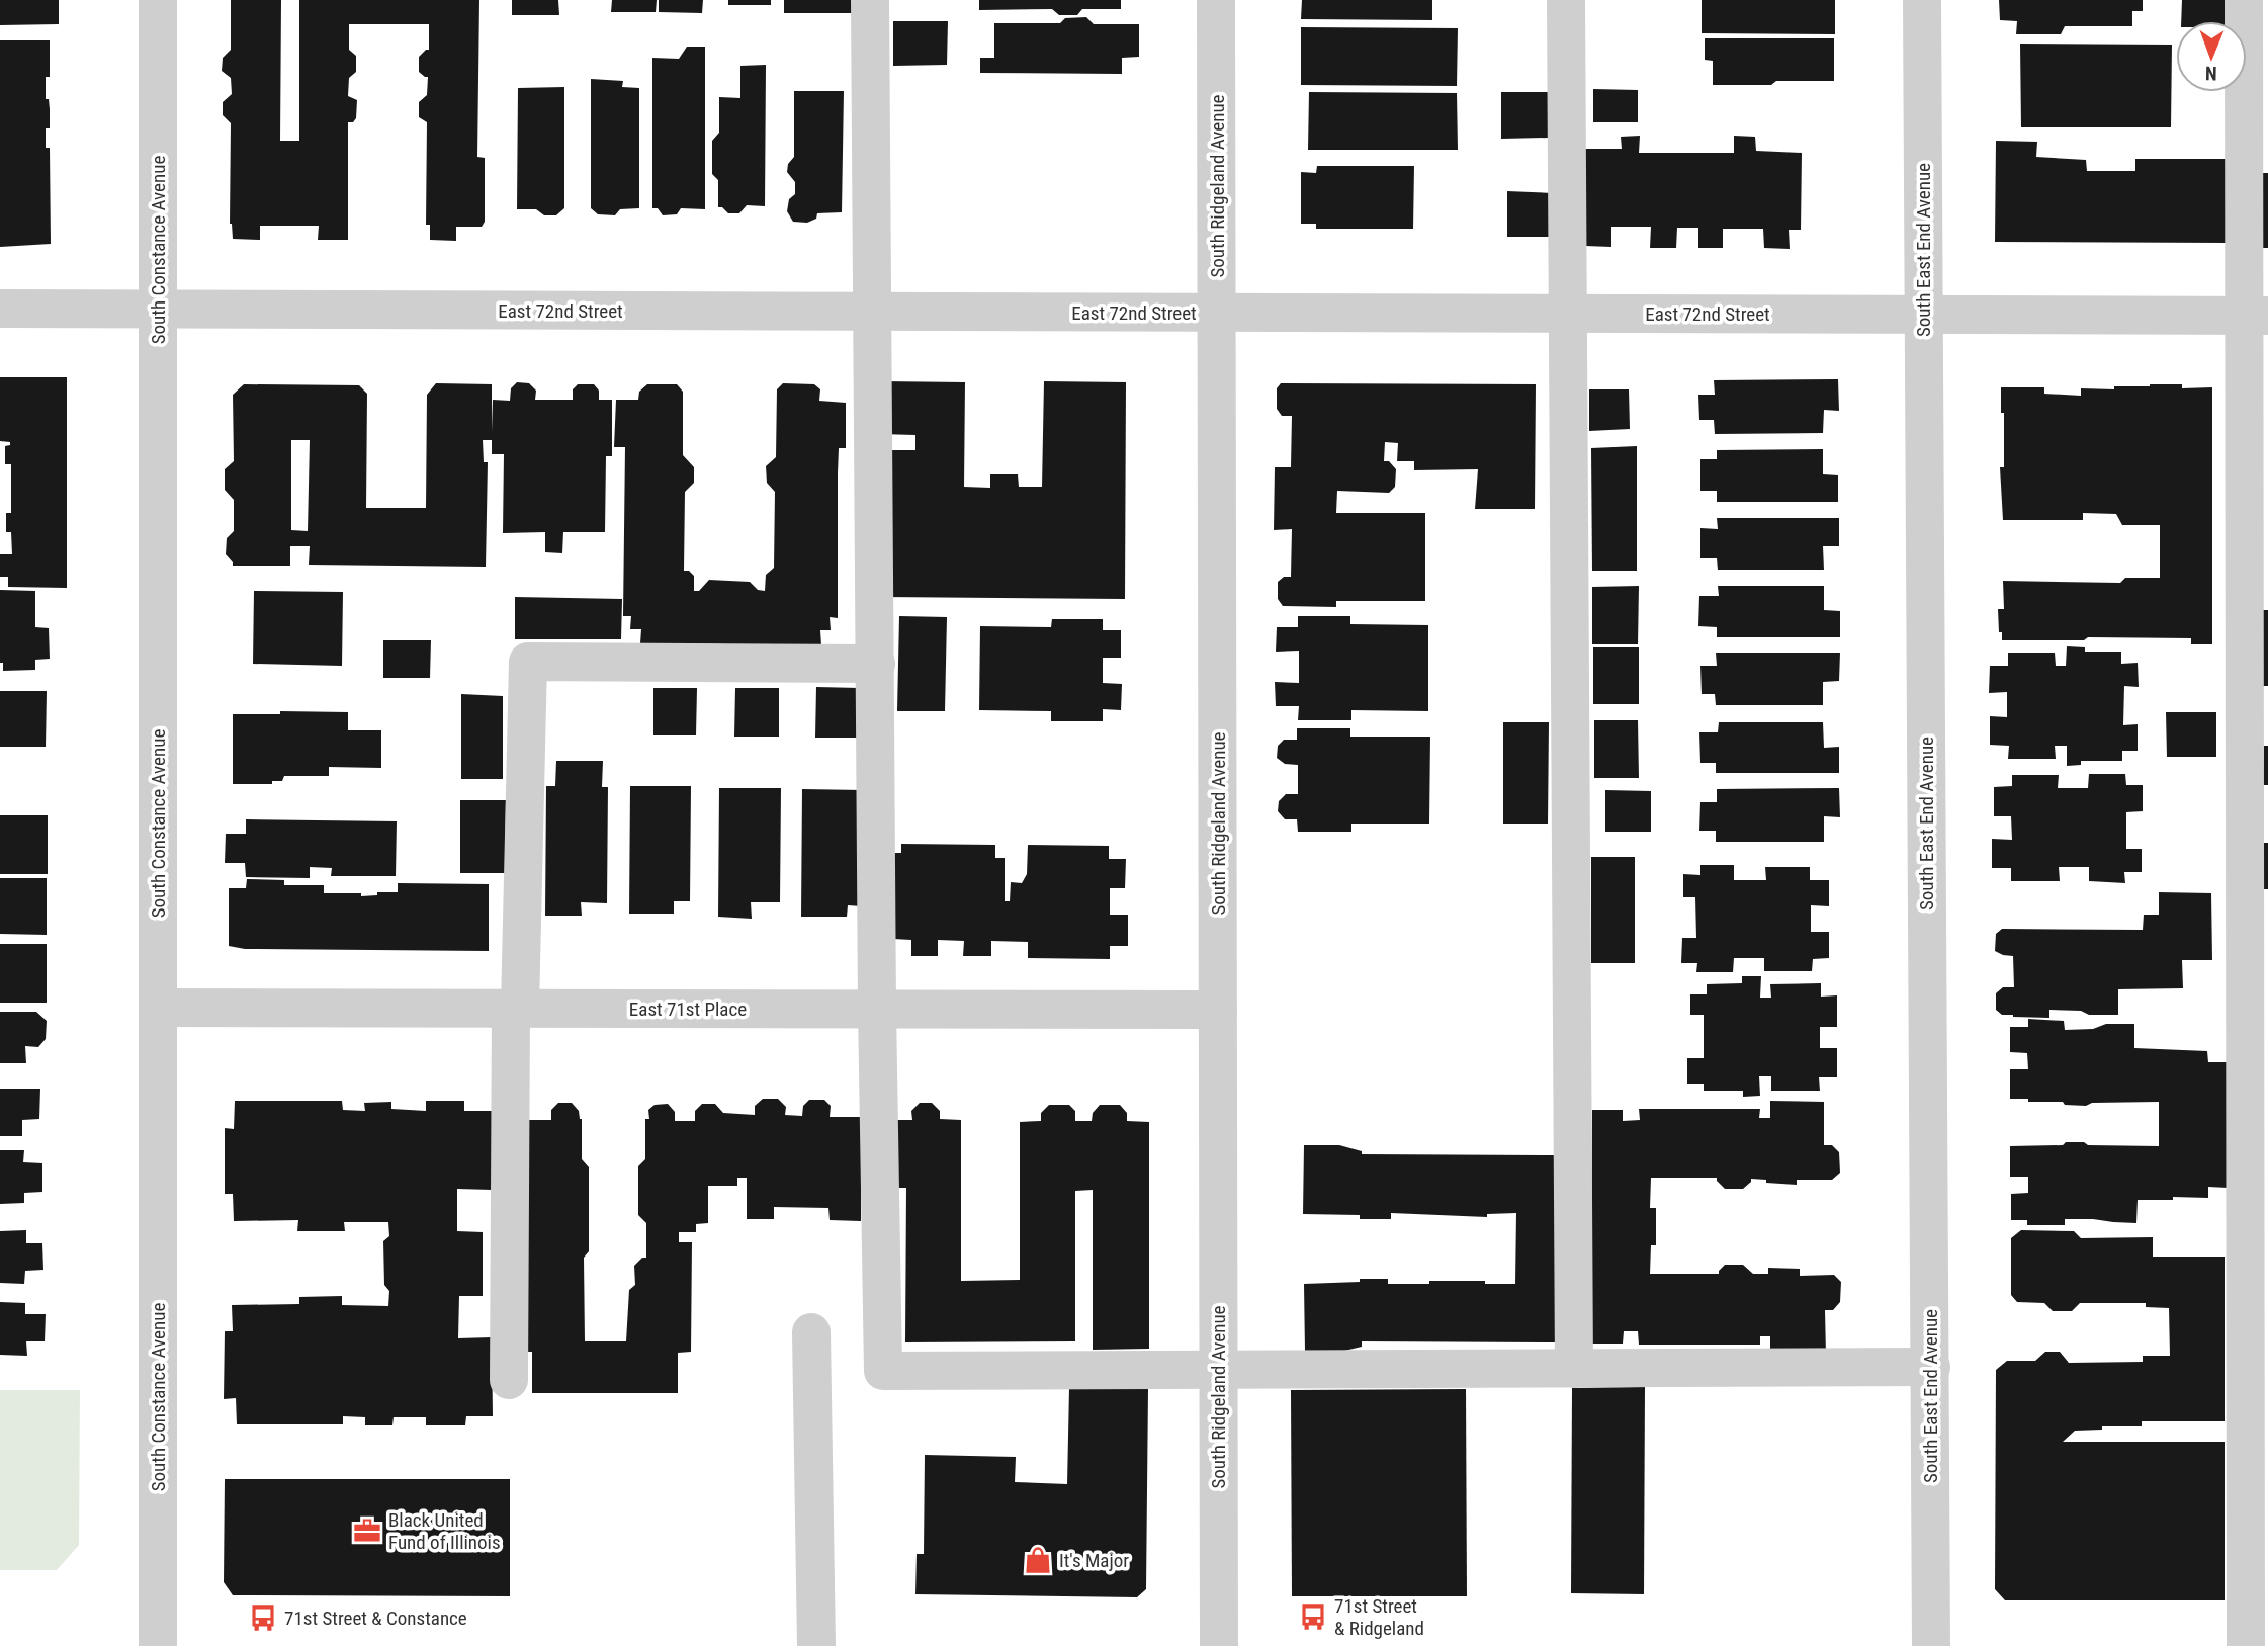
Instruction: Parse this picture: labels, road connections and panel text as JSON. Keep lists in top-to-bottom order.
{
  "streets": {
    "street": [
      "South Ridgeland Avenue",
      "South Constance Avenue",
      "South East End Avenue",
      "East 72nd Street",
      "East 71st Place"
    ]
  },
  "crossings": [
    ["South Ridgeland Avenue", "East 72nd Street"],
    ["South Ridgeland Avenue", "East 71st Place"],
    ["South Constance Avenue", "East 72nd Street"],
    ["South Constance Avenue", "East 71st Place"],
    ["South East End Avenue", "East 72nd Street"]
  ],
  "places": {
    "office": ["Black United Fund of Illinois"],
    "shop": ["It's Major"],
    "bus stop": ["71st Street & Ridgeland", "71st Street & Constance"]
  },
  "north": "bottom"
}
